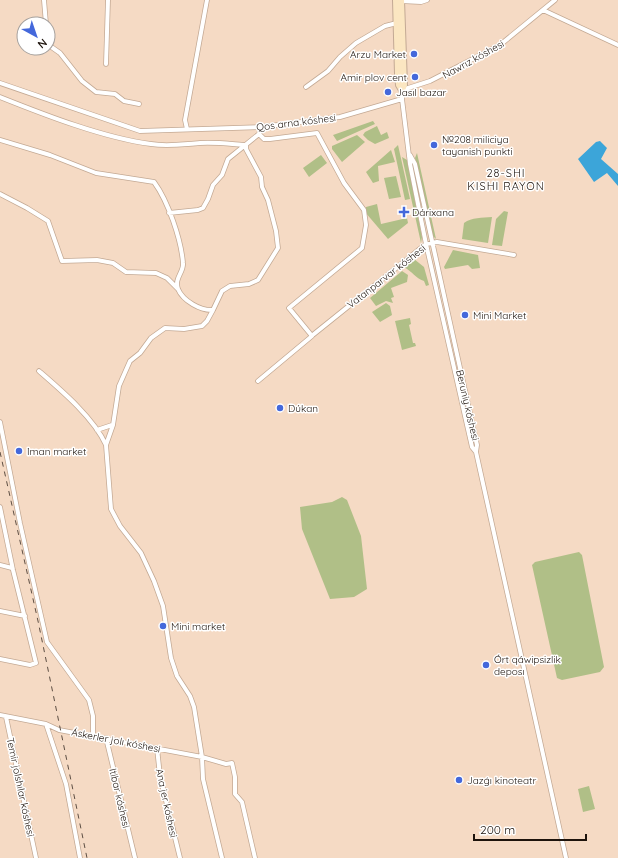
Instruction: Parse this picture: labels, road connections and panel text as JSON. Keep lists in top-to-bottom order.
{
  "streets": {
    "street": [
      "Nawrız kóshesi",
      "Qos arna kóshesi",
      "Vatanparvar kóshesi",
      "Beruniy kóshesi",
      "Áskerler jolı kóshesi",
      "Temir jolshılar kóshesi",
      "Itibar kóshesi",
      "Ana jer kóshesi"
    ]
  },
  "crossings": [
    ["Vatanparvar kóshesi", "Beruniy kóshesi"],
    ["Áskerler jolı kóshesi", "Temir jolshılar kóshesi"],
    ["Áskerler jolı kóshesi", "Itibar kóshesi"],
    ["Áskerler jolı kóshesi", "Ana jer kóshesi"]
  ],
  "districts": ["28-SHI KISHI RAYON"],
  "places": {
    "other": [
      "Arzu Market",
      "Amir plov cent",
      "Jasıl bazar",
      "№208 miliciya tayanish punkti",
      "Mini Market",
      "Dúkan",
      "Iman market",
      "Mini market",
      "Órt qáwipsizlik deposı",
      "Jazǵı kinoteatr"
    ],
    "health": ["Dárixana"]
  },
  "scale_bar": "200 m",
  "north": "bottom right"
}
